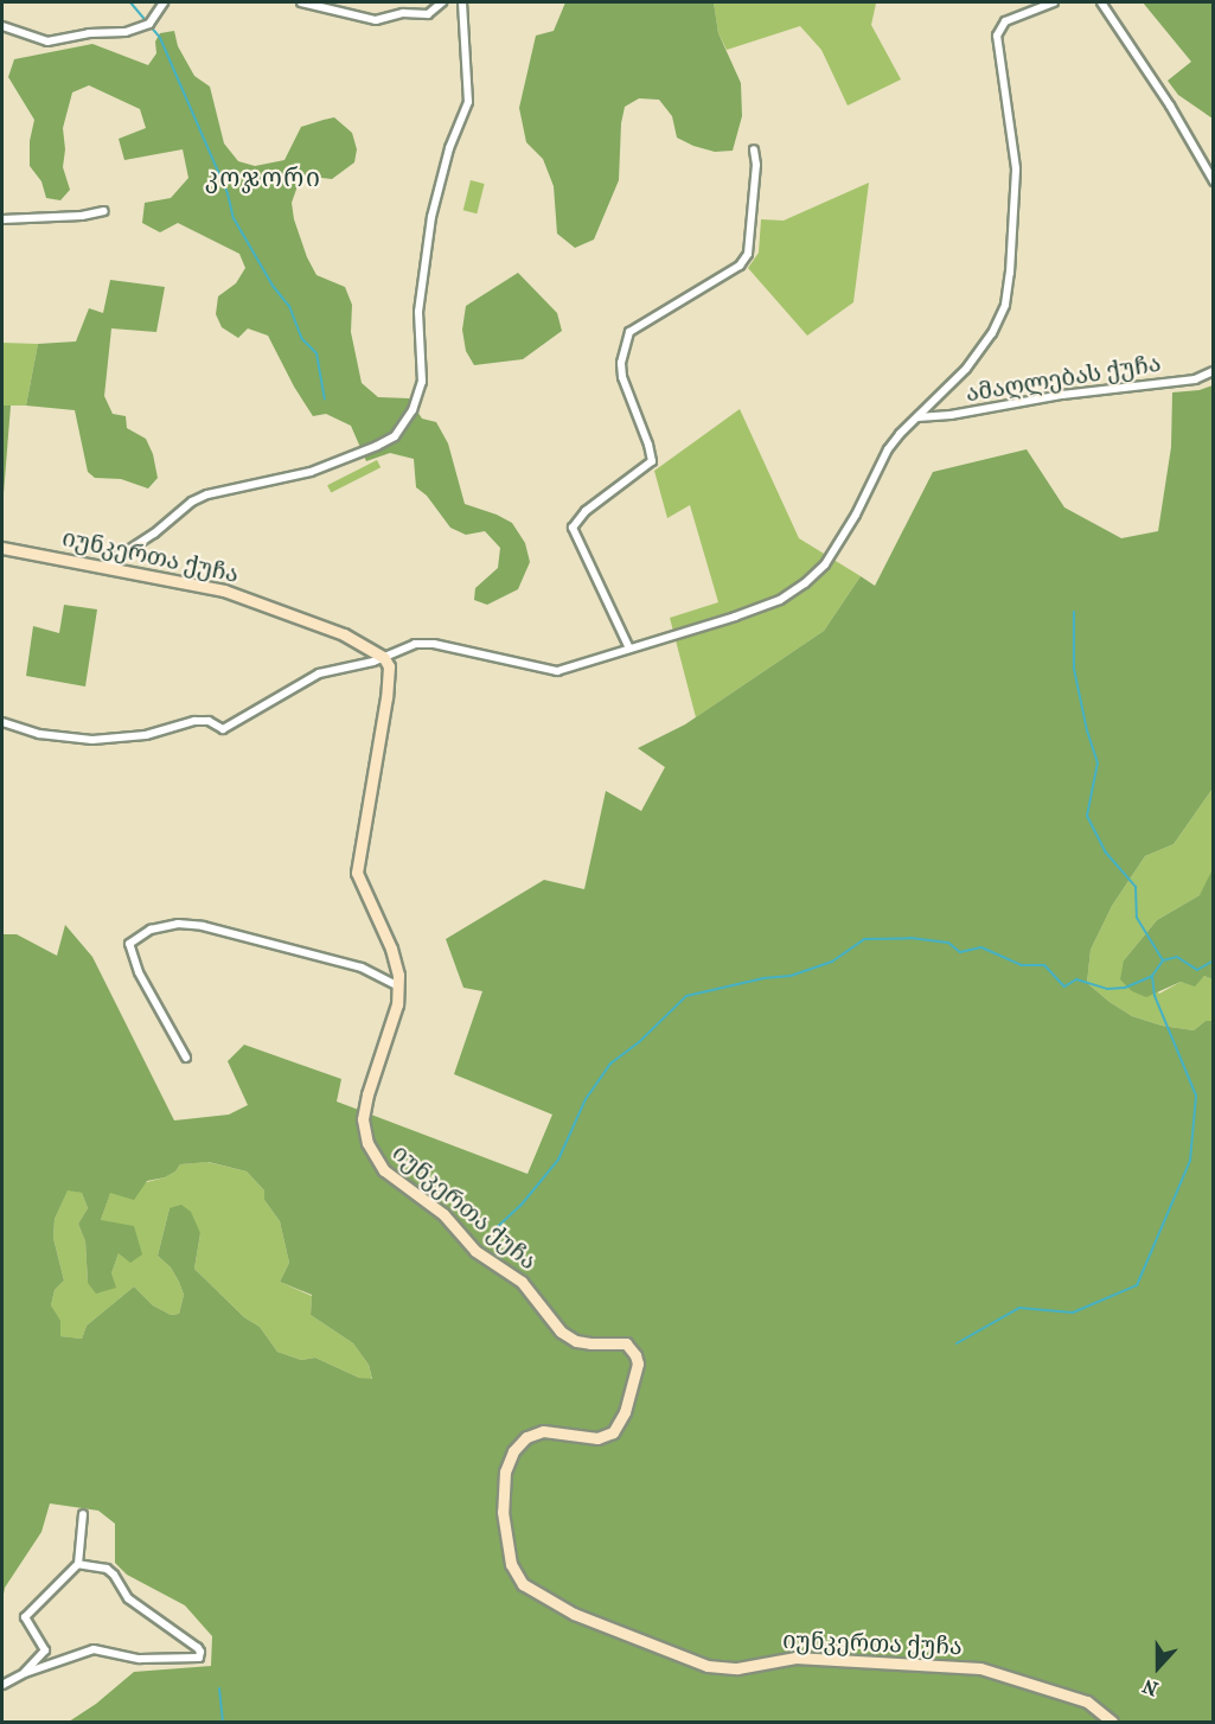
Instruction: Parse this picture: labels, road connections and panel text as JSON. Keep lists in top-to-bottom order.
{
  "streets": {
    "main road": ["იუნკერთა ქუჩა"],
    "street": ["ამაღლებას ქუჩა"]
  },
  "districts": ["კოჯორი"],
  "north": "bottom"
}
